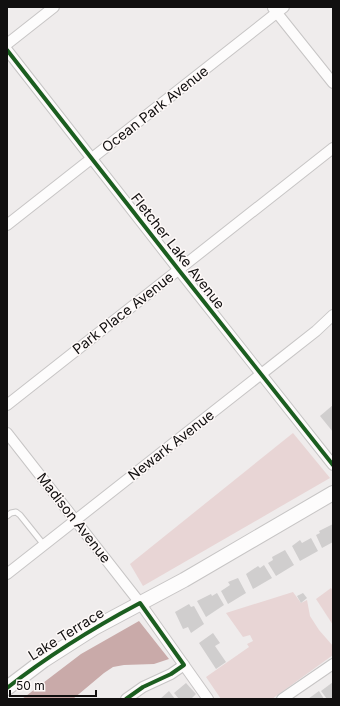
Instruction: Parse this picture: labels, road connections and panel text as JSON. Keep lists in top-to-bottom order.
{
  "streets": {
    "street": [
      "Ocean Park Avenue",
      "Fletcher Lake Avenue",
      "Park Place Avenue",
      "Newark Avenue",
      "Madison Avenue",
      "Lake Terrace"
    ]
  },
  "crossings": [
    ["Ocean Park Avenue", "Fletcher Lake Avenue"],
    ["Fletcher Lake Avenue", "Park Place Avenue"],
    ["Fletcher Lake Avenue", "Newark Avenue"],
    ["Newark Avenue", "Madison Avenue"],
    ["Madison Avenue", "Lake Terrace"]
  ],
  "scale_bar": "50 m"
}
